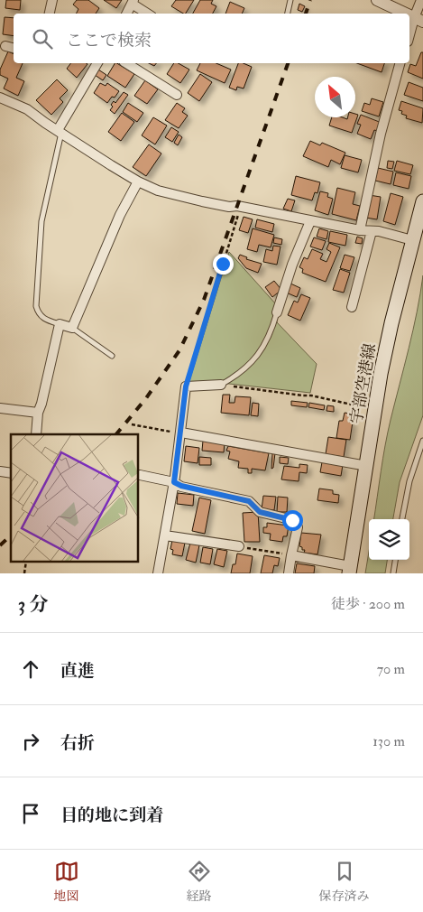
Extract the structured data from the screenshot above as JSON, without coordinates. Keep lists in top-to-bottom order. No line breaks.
{"streets":{"main road":["宇部空港線"]},"north":"top left","page":{"search":"ここで検索","heading":["3 分","徒歩 · 200 m"],"list":[["直進","70 m"],["右折","130 m"],"目的地に到着"],"nav":["地図","経路","保存済み"]}}
